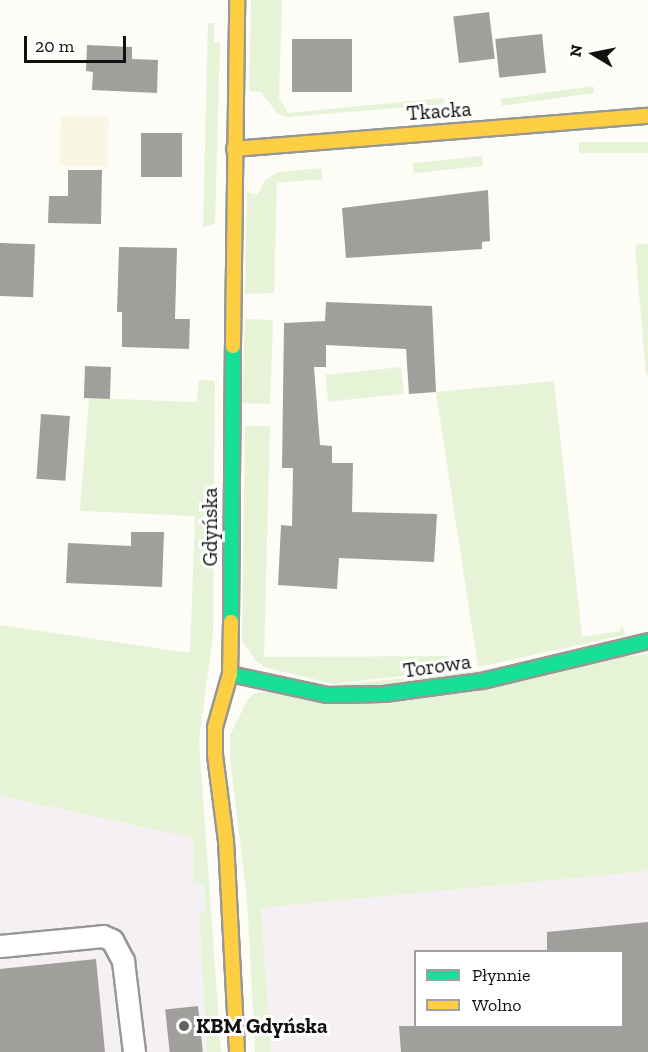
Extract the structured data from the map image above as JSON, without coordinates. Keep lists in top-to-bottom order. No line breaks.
{"streets":{"street":["Tkacka","Gdyńska","Torowa"]},"crossings":[["Tkacka","Gdyńska"],["Gdyńska","Torowa"]],"places":["KBM Gdyńska"],"legend":["Płynnie","Wolno"],"scale_bar":"20 m","north":"left"}
